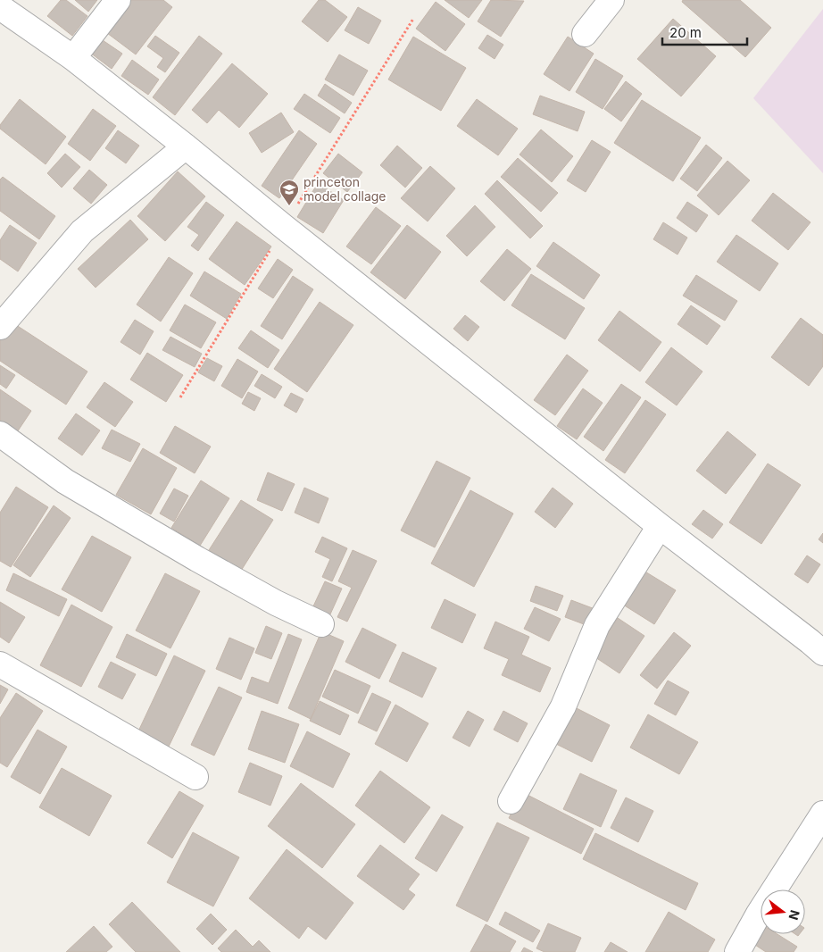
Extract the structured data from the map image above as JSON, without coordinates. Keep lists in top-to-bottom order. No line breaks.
{"places":{"school or university":["princeton model collage"]},"scale_bar":"20 m","north":"right"}
